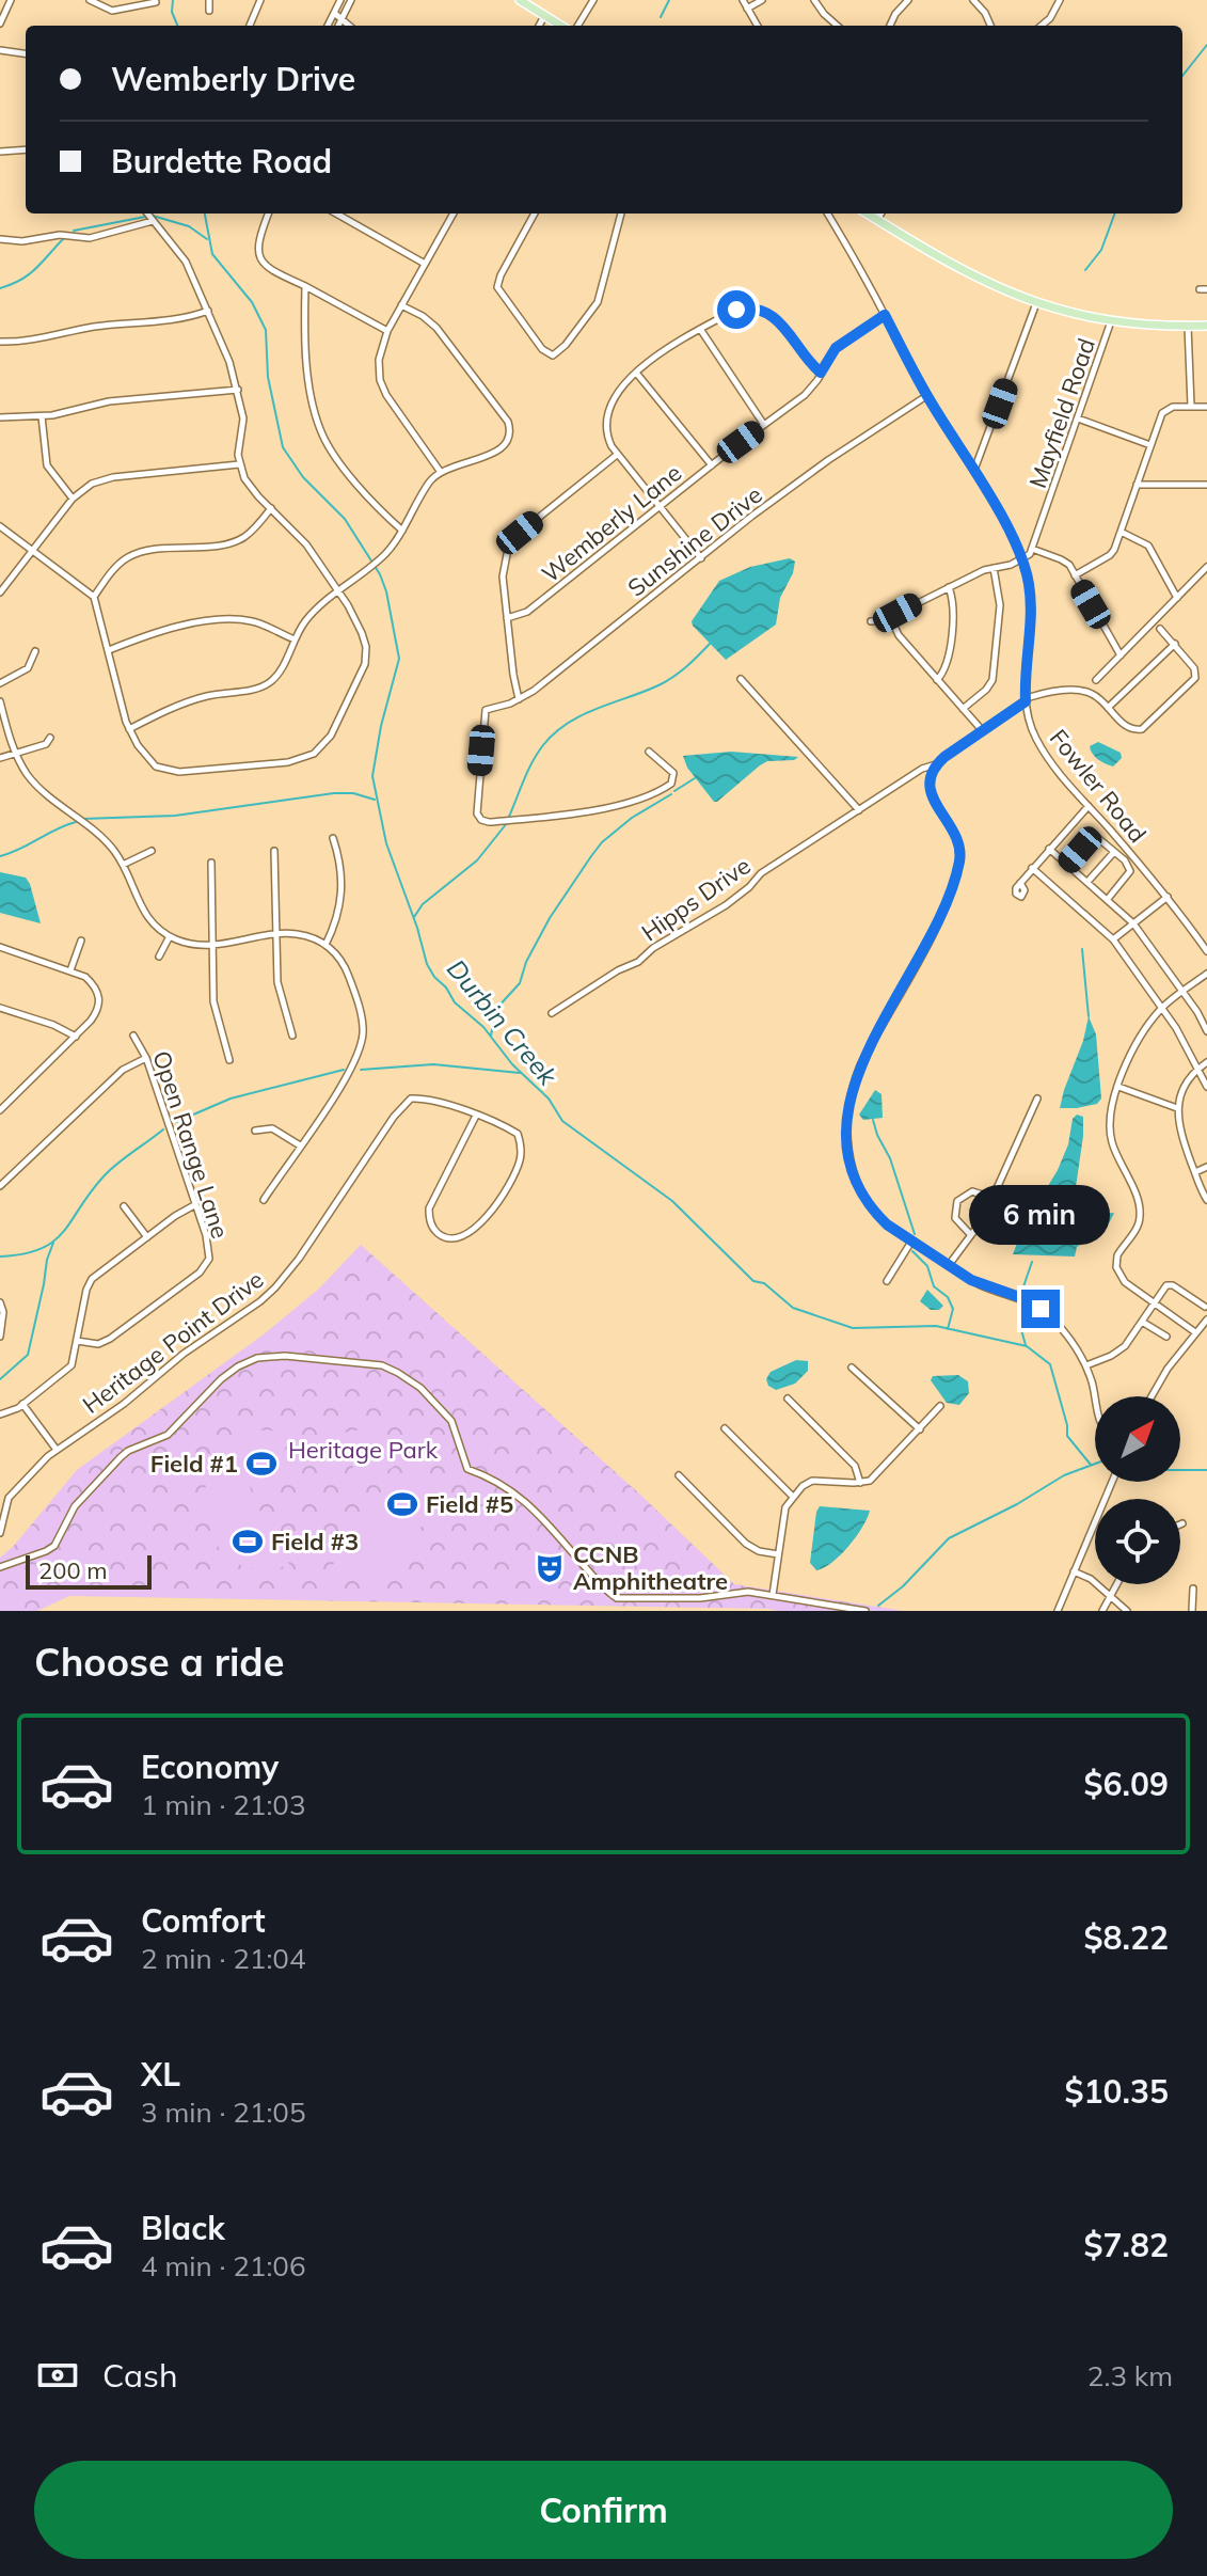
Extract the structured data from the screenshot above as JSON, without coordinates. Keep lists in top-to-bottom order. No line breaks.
{"streets":{"street":["Mayfield Road","Wemberly Lane","Sunshine Drive","Fowler Road","Hipps Drive","Open Range Lane","Heritage Point Drive"]},"crossings":[["Mayfield Road","Fowler Road"],["Wemberly Lane","Fowler Road"],["Sunshine Drive","Fowler Road"],["Fowler Road","Hipps Drive"]],"water":["Durbin Creek"],"parks":["Heritage Park"],"places":{"sports":["Field #1","Field #5","Field #3"],"theatre":["CCNB Amphitheatre"]},"scale_bar":"200 m","north":"top right","page":{"banner":["Wemberly Drive","Burdette Road"],"bubble":"6 min","scale":"200 m","heading":"Choose a ride","list":[{"name":"Economy","note":"1 min · 21:03","value":"$6.09"},{"name":"Comfort","note":"2 min · 21:04","value":"$8.22"},{"name":"XL","note":"3 min · 21:05","value":"$10.35"},{"name":"Black","note":"4 min · 21:06","value":"$7.82"}],"pay":["Cash","2.3 km"],"buttons":"Confirm"}}
